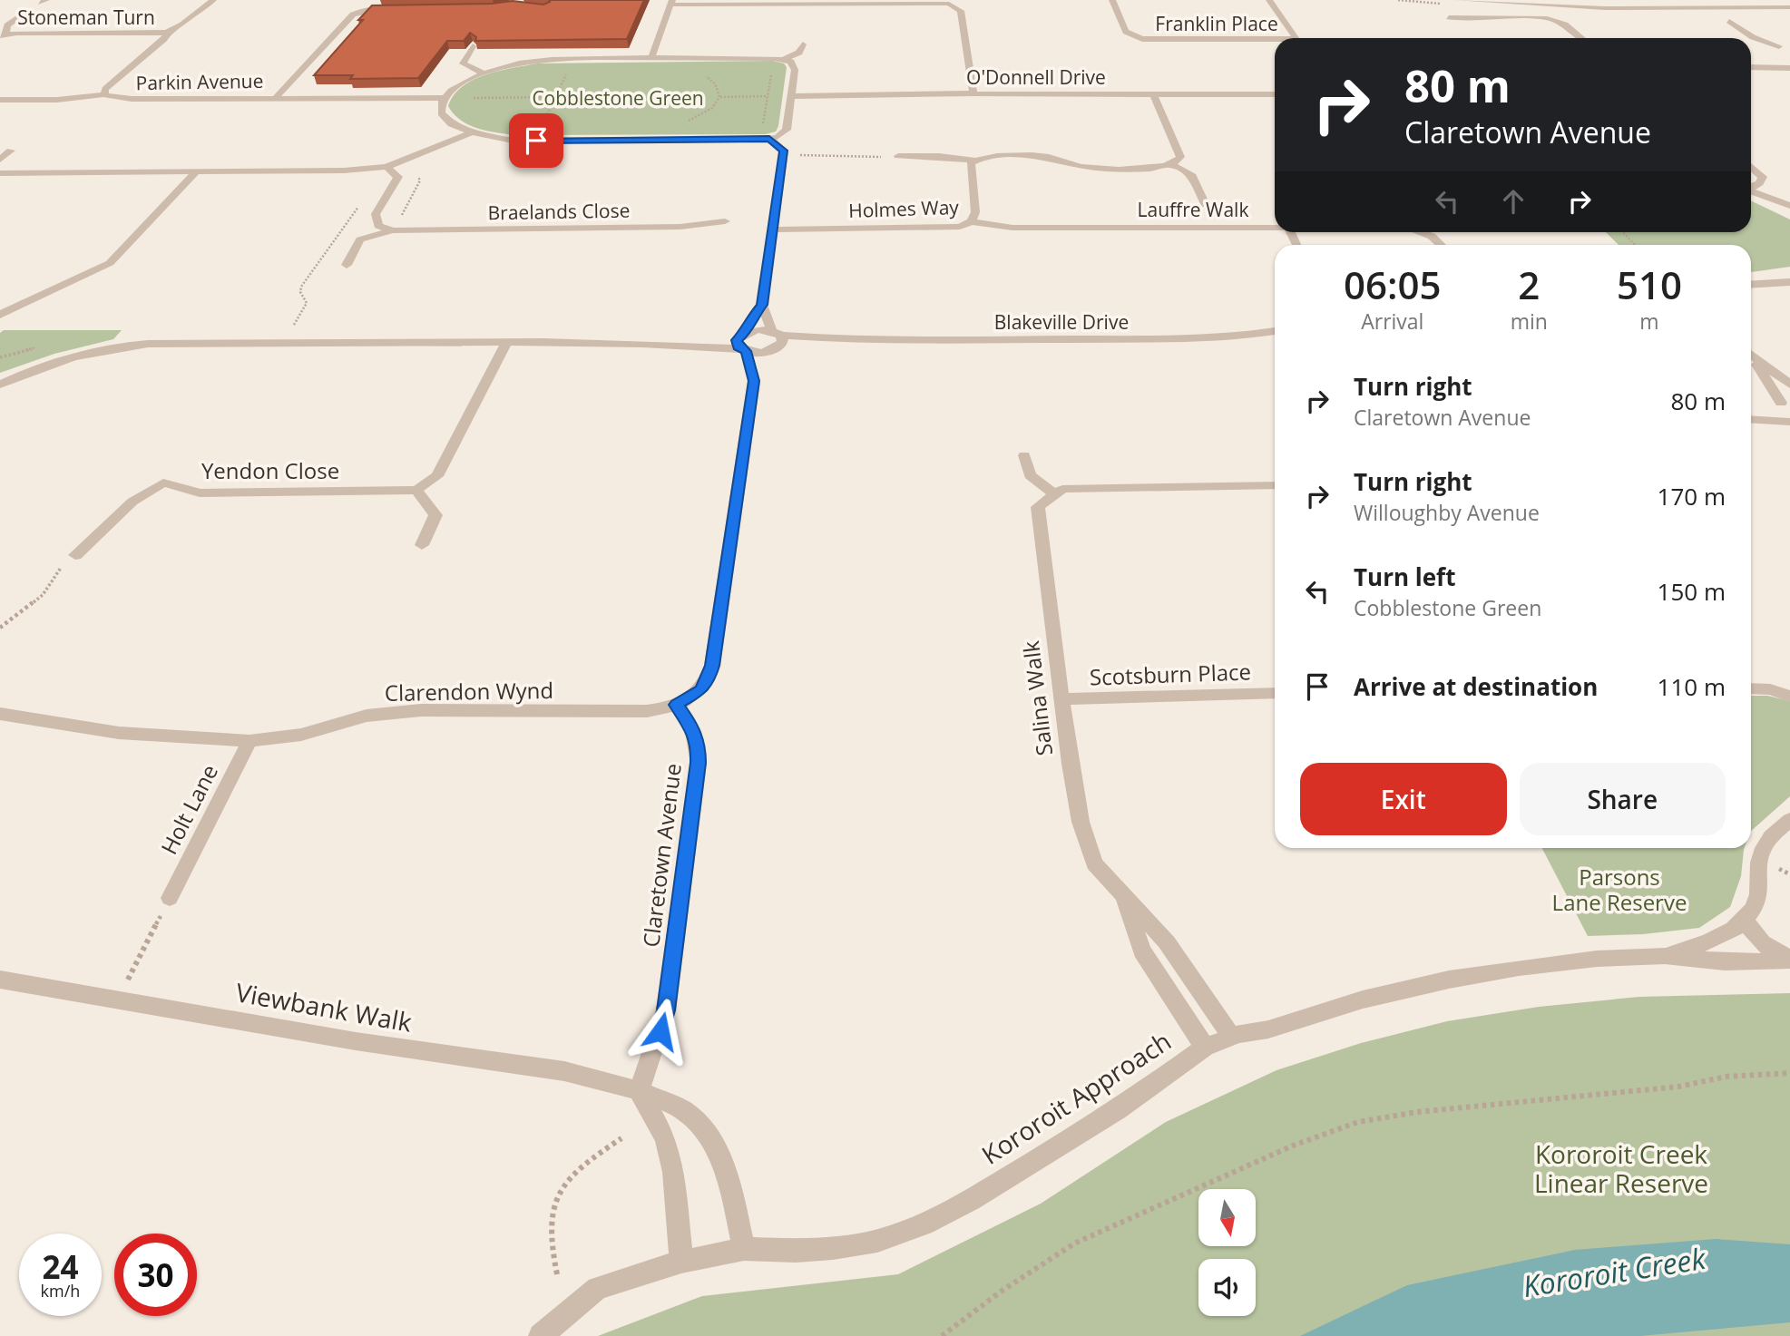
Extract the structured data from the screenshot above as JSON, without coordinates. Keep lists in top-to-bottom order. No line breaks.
{"streets":{"street":["Stoneman Turn","Franklin Place","O'Donnell Drive","Parkin Avenue","Holmes Way","Lauffre Walk","Braelands Close","Blakeville Drive","Yendon Close","Scotsburn Place","Clarendon Wynd","Salina Walk","Holt Lane","Claretown Avenue","Viewbank Walk","Kororoit Approach"]},"crossings":[["Stoneman Turn","Parkin Avenue"],["Holmes Way","Lauffre Walk"],["Scotsburn Place","Salina Walk"],["Clarendon Wynd","Holt Lane"],["Clarendon Wynd","Claretown Avenue"],["Salina Walk","Kororoit Approach"],["Claretown Avenue","Viewbank Walk"],["Viewbank Walk","Kororoit Approach"]],"water":["Kororoit Creek"],"parks":["Cobblestone Green","Parsons Lane Reserve","Kororoit Creek Linear Reserve"],"north":"bottom","page":{"turn":["80 m","Claretown Avenue"],"eta":["06:05","Arrival","2","min","510","m"],"list":[{"name":"Turn right","note":"Claretown Avenue","value":"80 m"},{"name":"Turn right","note":"Willoughby Avenue","value":"170 m"},{"name":"Turn left","note":"Cobblestone Green","value":"150 m"},{"name":"Arrive at destination","value":"110 m"}],"buttons":["Exit","Share"],"speed":"24 km/h","limit":"30"}}
